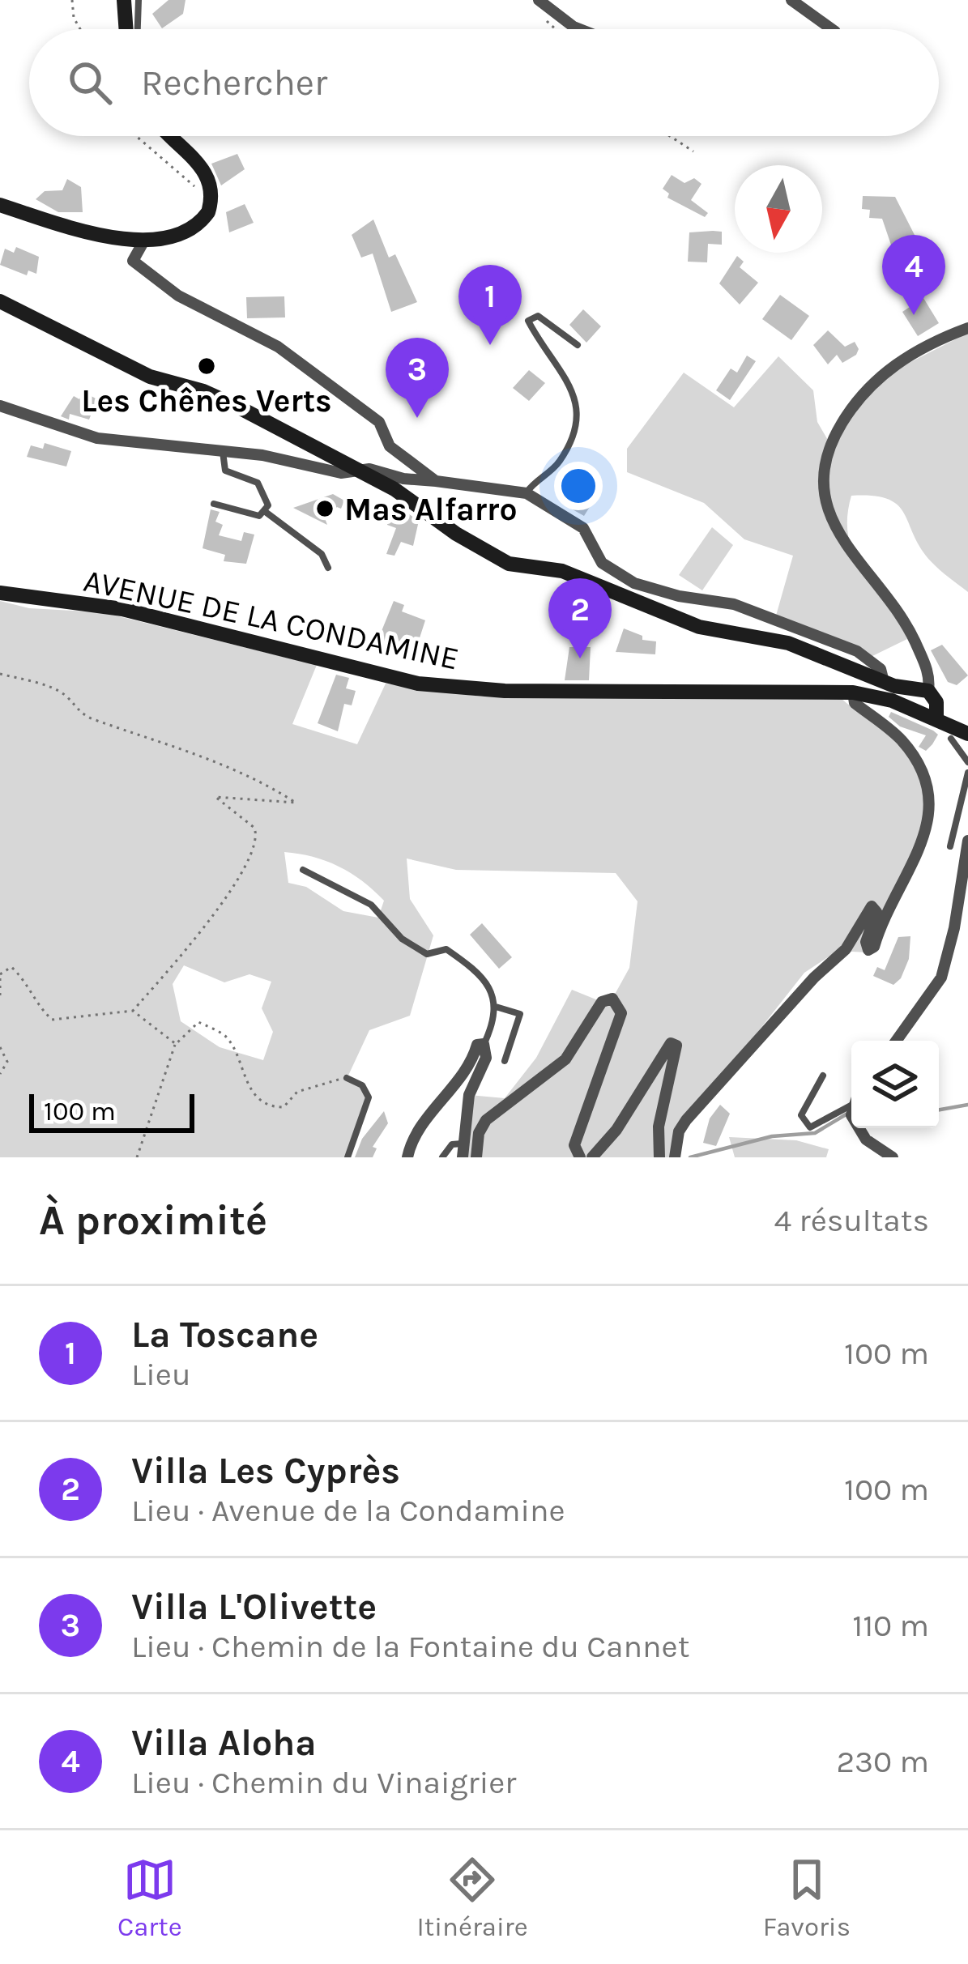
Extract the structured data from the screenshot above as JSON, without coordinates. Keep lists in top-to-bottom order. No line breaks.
{"streets":{"street":["AVENUE DE LA CONDAMINE"]},"places":["Les Chênes Verts","Mas Alfarro"],"scale_bar":"100 m","north":"bottom","page":{"search":"Rechercher","pins":["4","1","3","2"],"scale":"100 m","heading":["À proximité","4 résultats"],"list":[{"mark":"1","name":"La Toscane","note":"Lieu","value":"100 m"},{"mark":"2","name":"Villa Les Cyprès","note":"Lieu · Avenue de la Condamine","value":"100 m"},{"mark":"3","name":"Villa L'Olivette","note":"Lieu · Chemin de la Fontaine du Cannet","value":"110 m"},{"mark":"4","name":"Villa Aloha","note":"Lieu · Chemin du Vinaigrier","value":"230 m"}],"nav":["Carte","Itinéraire","Favoris"]}}
